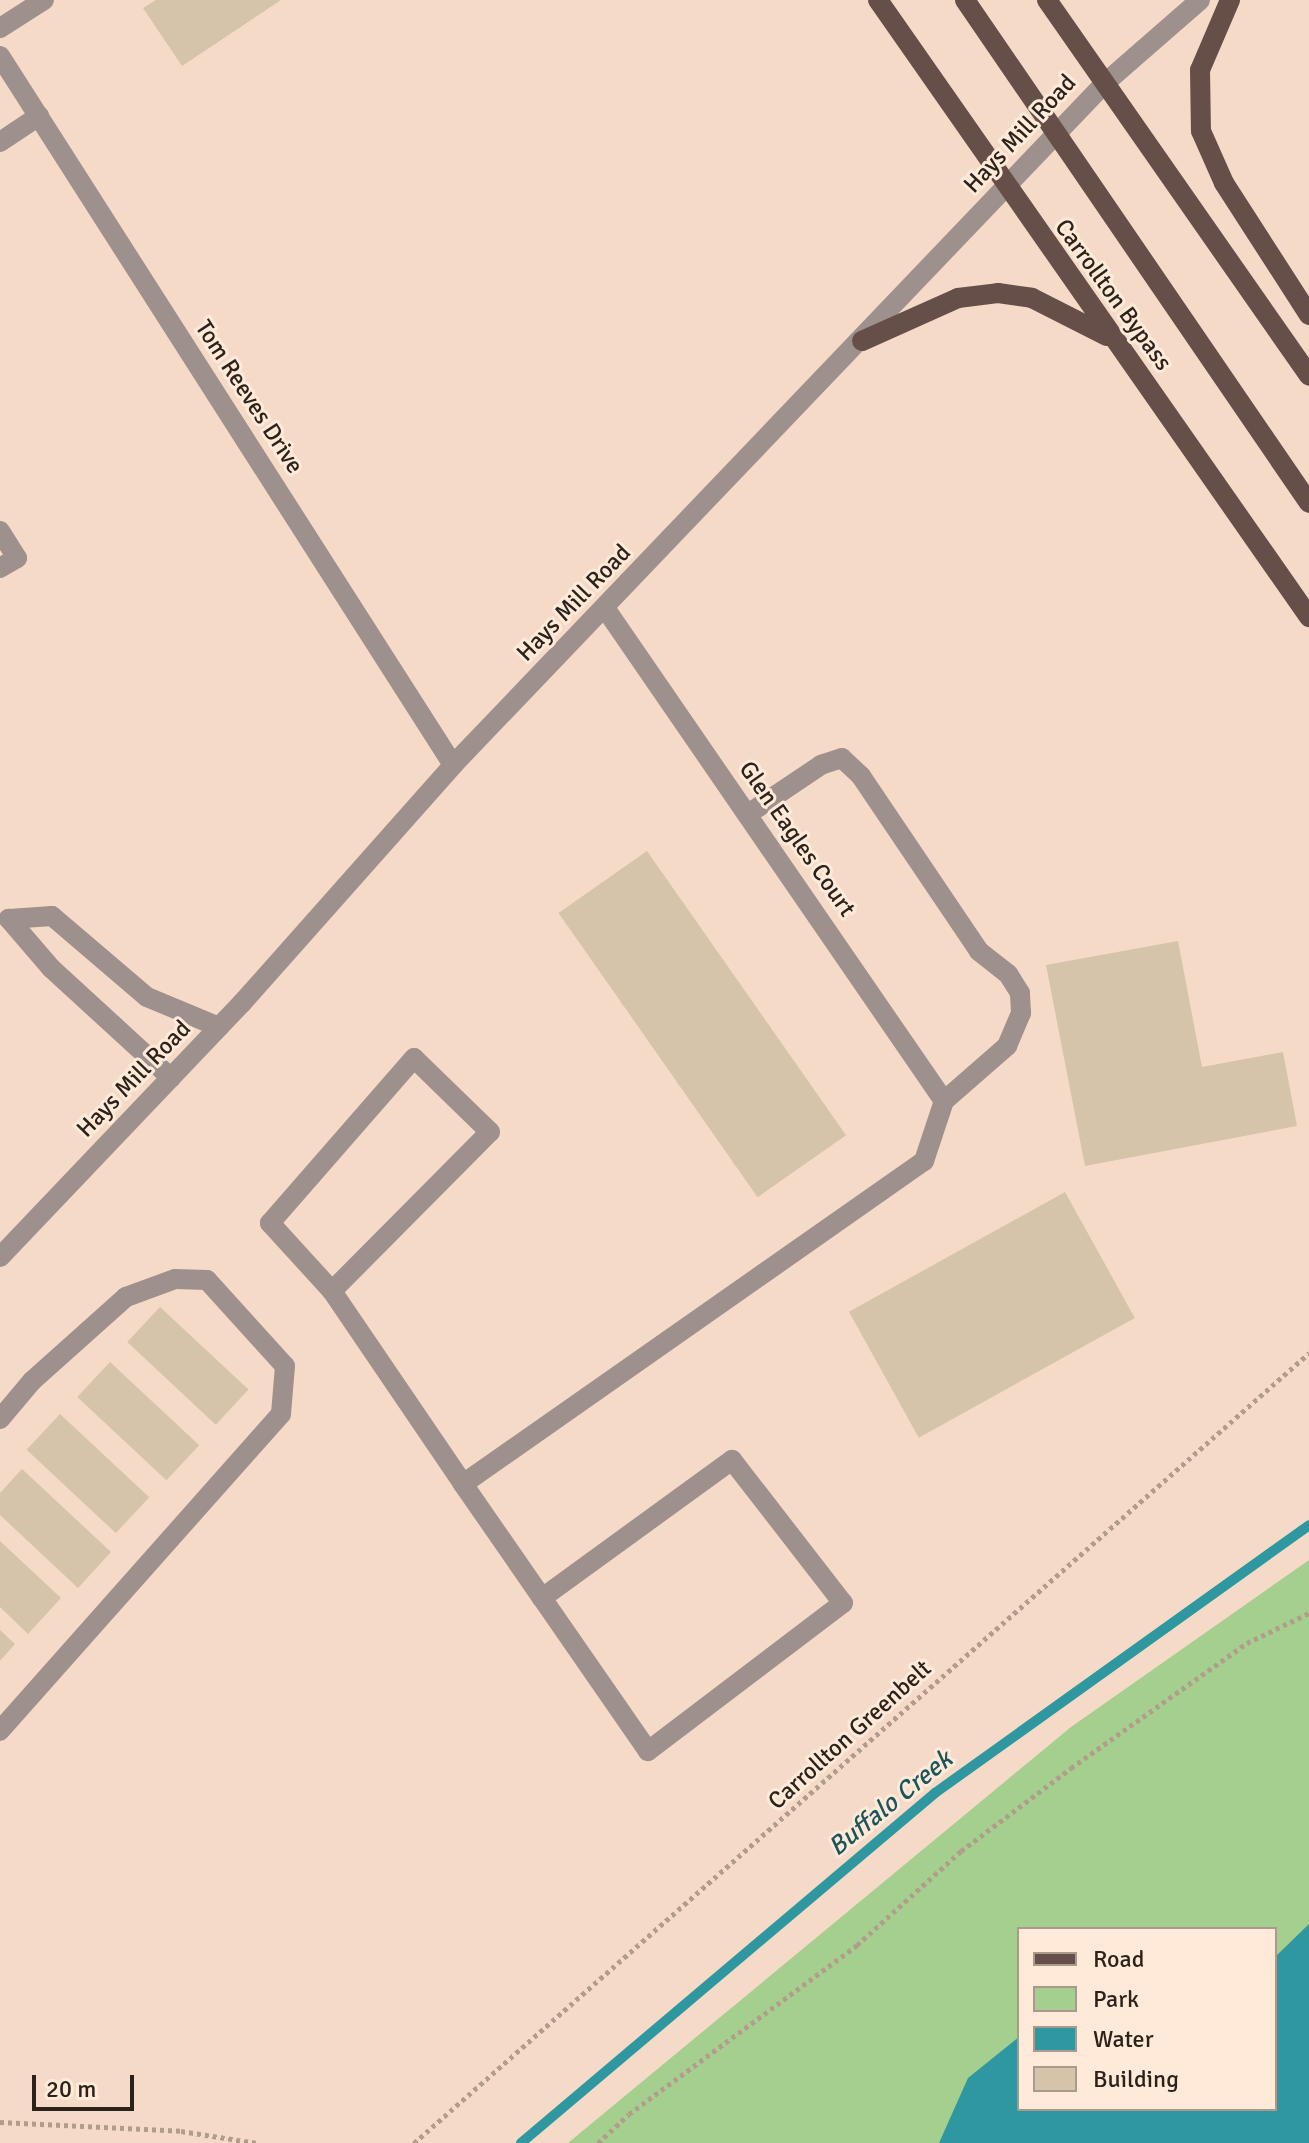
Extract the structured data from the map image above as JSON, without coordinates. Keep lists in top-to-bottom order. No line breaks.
{"streets":{"main road":["Carrollton Bypass"],"street":["Hays Mill Road","Tom Reeves Drive","Glen Eagles Court"],"path":["Carrollton Greenbelt"]},"crossings":[["Hays Mill Road","Carrollton Bypass"],["Hays Mill Road","Tom Reeves Drive"],["Hays Mill Road","Glen Eagles Court"]],"water":["Buffalo Creek"],"legend":["Road","Park","Water","Building"],"scale_bar":"20 m"}
